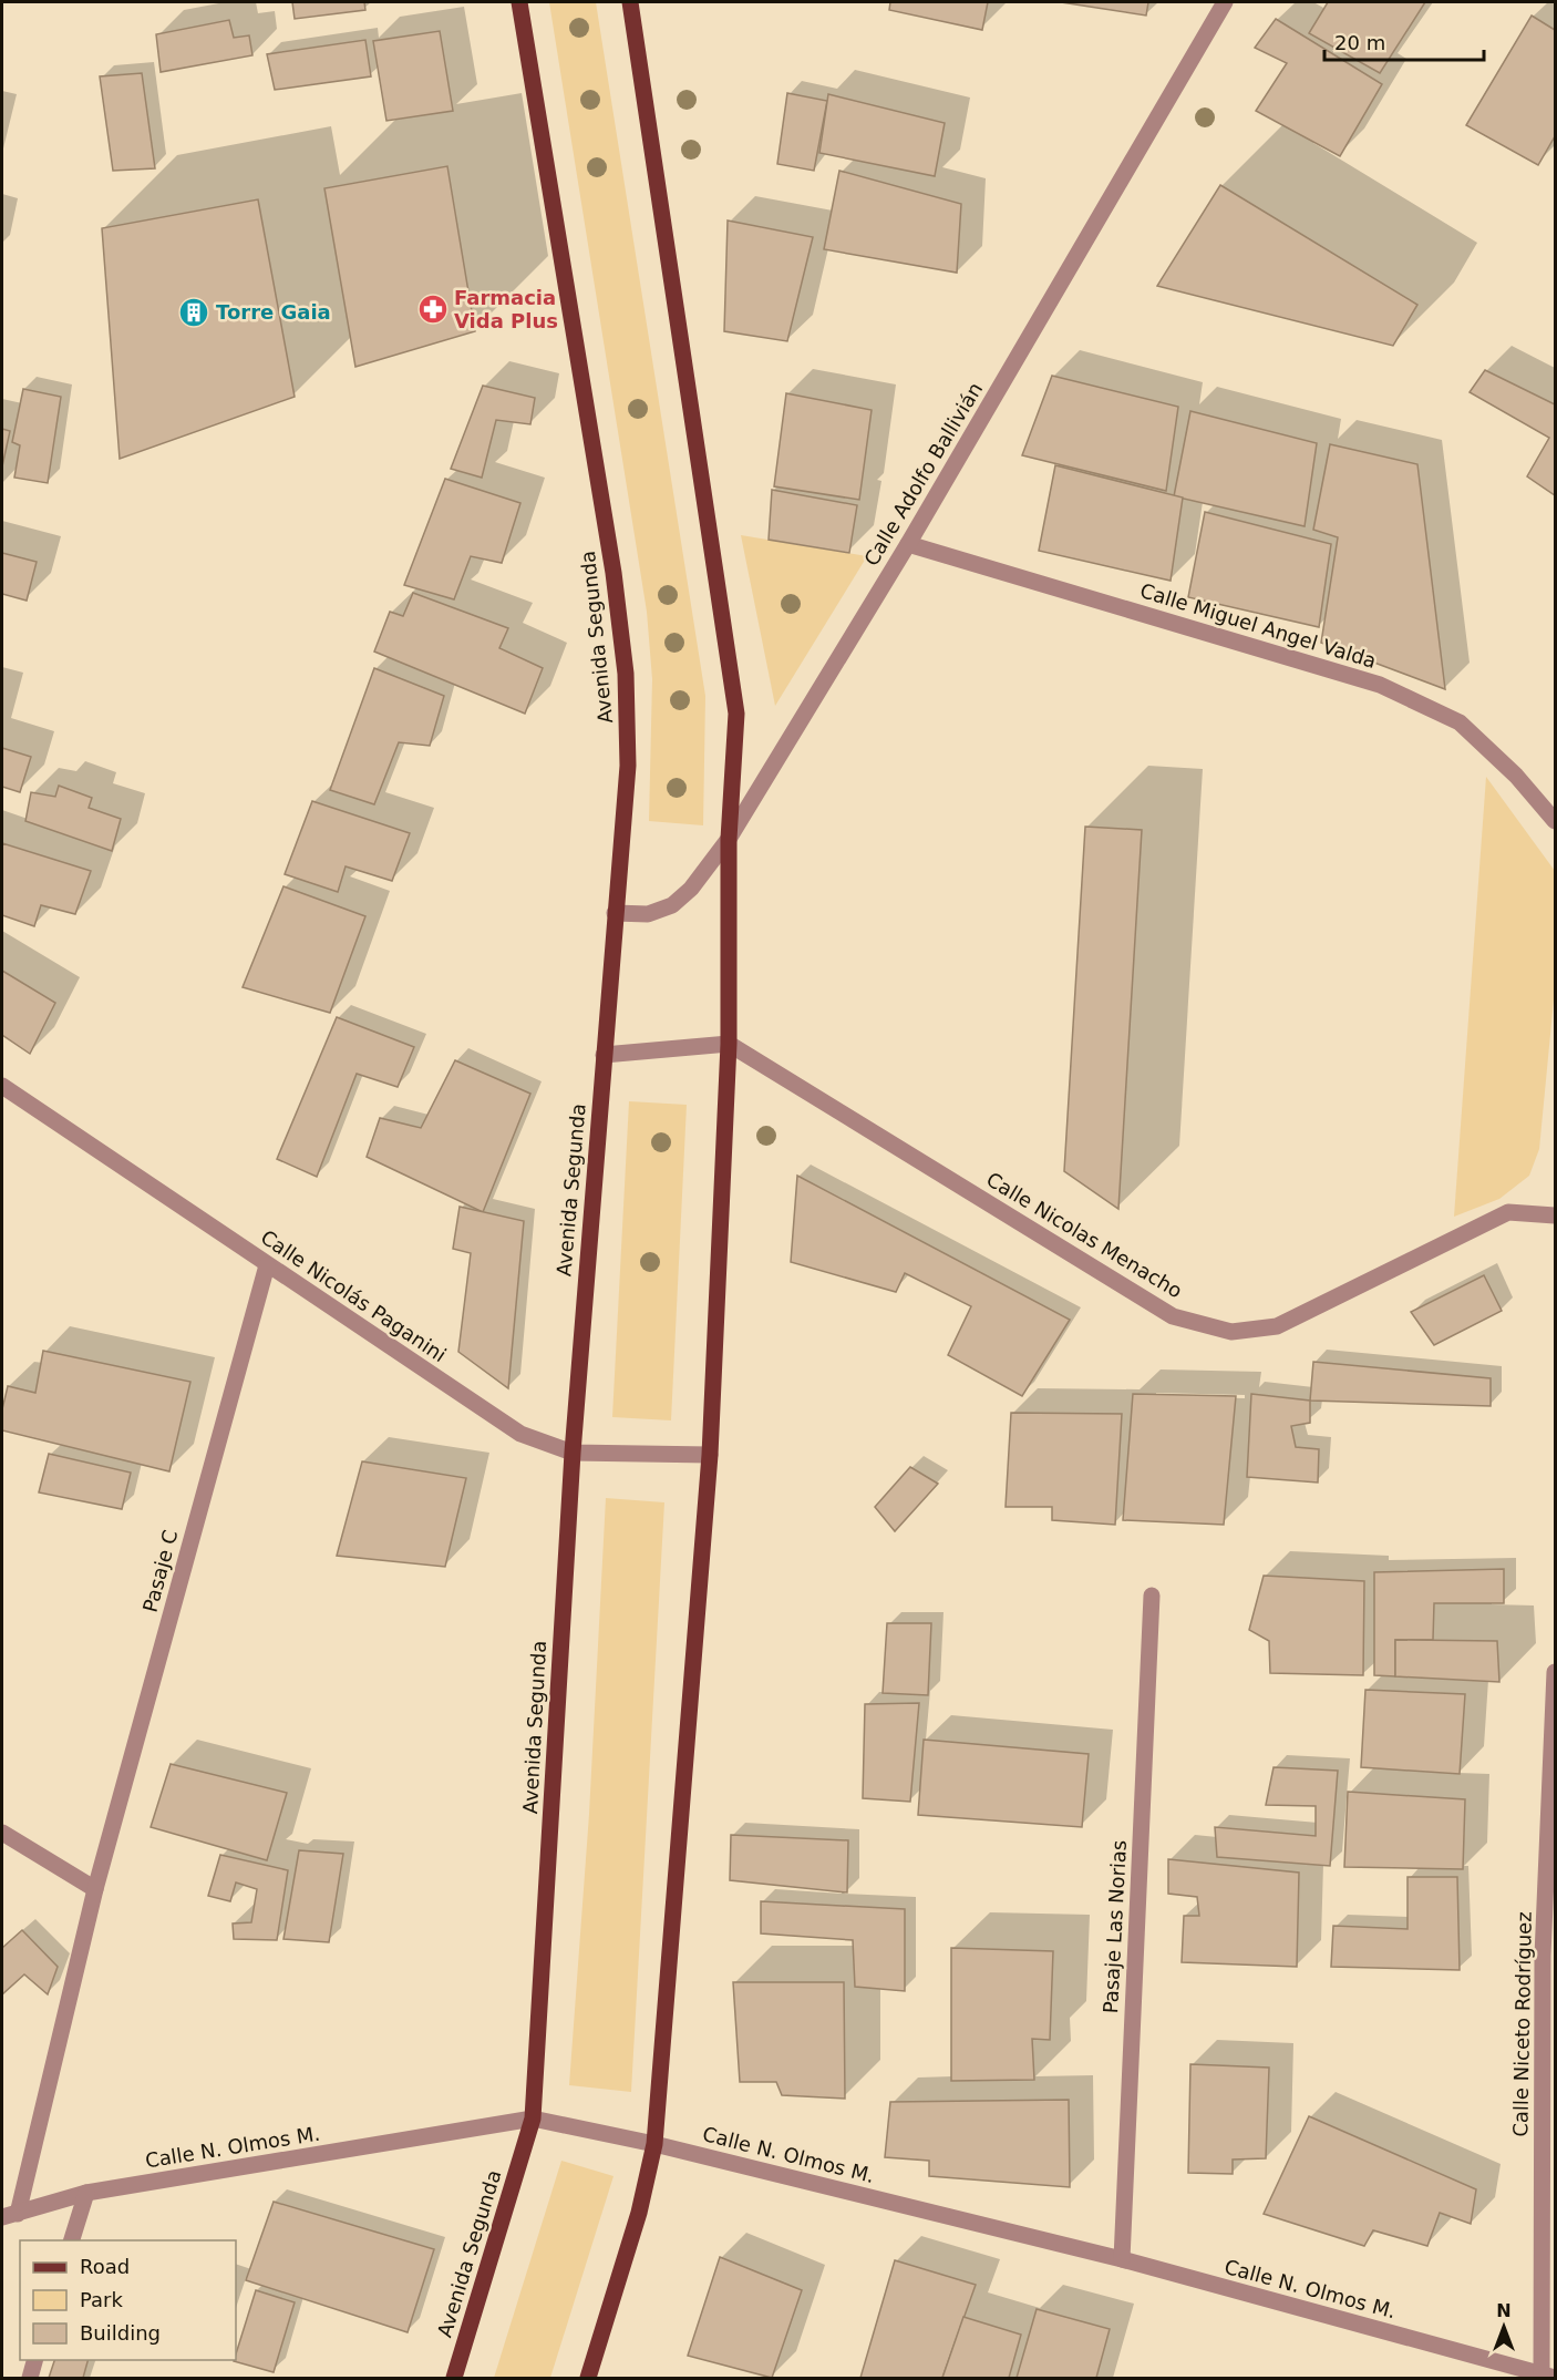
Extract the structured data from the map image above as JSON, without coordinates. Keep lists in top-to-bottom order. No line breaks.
{"streets":{"main road":["Avenida Segunda"],"street":["Calle Adolfo Ballivián","Calle Miguel Angel Valda","Calle Nicolas Menacho","Calle Nicolás Paganini","Pasaje C","Pasaje Las Norias","Calle Niceto Rodríguez","Calle N. Olmos M."]},"crossings":[["Calle Adolfo Ballivián","Calle Miguel Angel Valda"],["Calle Adolfo Ballivián","Avenida Segunda"],["Avenida Segunda","Calle Nicolás Paganini"],["Avenida Segunda","Calle N. Olmos M."],["Calle Nicolás Paganini","Pasaje C"],["Pasaje C","Calle N. Olmos M."],["Pasaje Las Norias","Calle N. Olmos M."],["Calle Niceto Rodríguez","Calle N. Olmos M."]],"places":{"pharmacy":["Farmacia Vida Plus"],"building":["Torre Gaia"]},"legend":["Road","Park","Building"],"scale_bar":"20 m","north":"top"}
